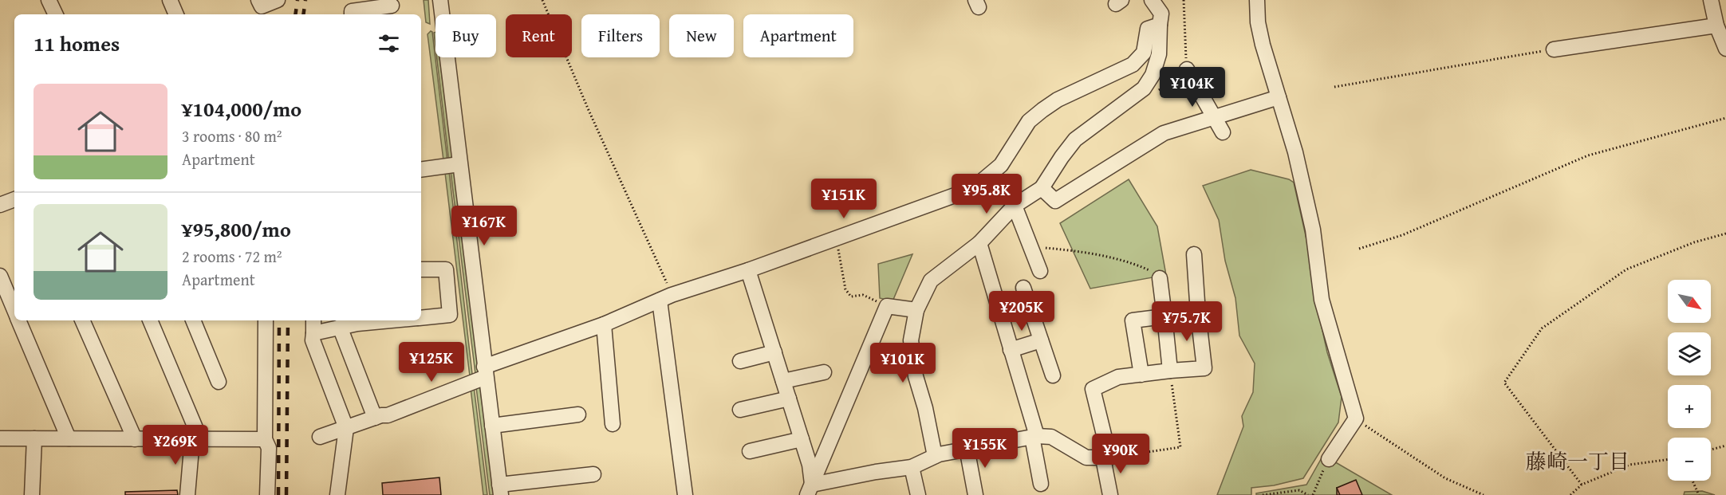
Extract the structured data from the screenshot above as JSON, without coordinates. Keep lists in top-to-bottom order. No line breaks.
{"districts":["藤崎一丁目"],"north":"bottom right","page":{"chip":["Buy","Rent","Filters","New","Apartment"],"heading":"11 homes","price":["¥104K","¥95.8K","¥151K","¥167K","¥205K","¥75.7K","¥125K","¥101K","¥269K","¥155K","¥90K"],"list":[{"name":"¥104,000/mo","note":"3 rooms · 80 m² · Apartment"},{"name":"¥95,800/mo","note":"2 rooms · 72 m² · Apartment"}],"map_buttons":["+","−"]}}
